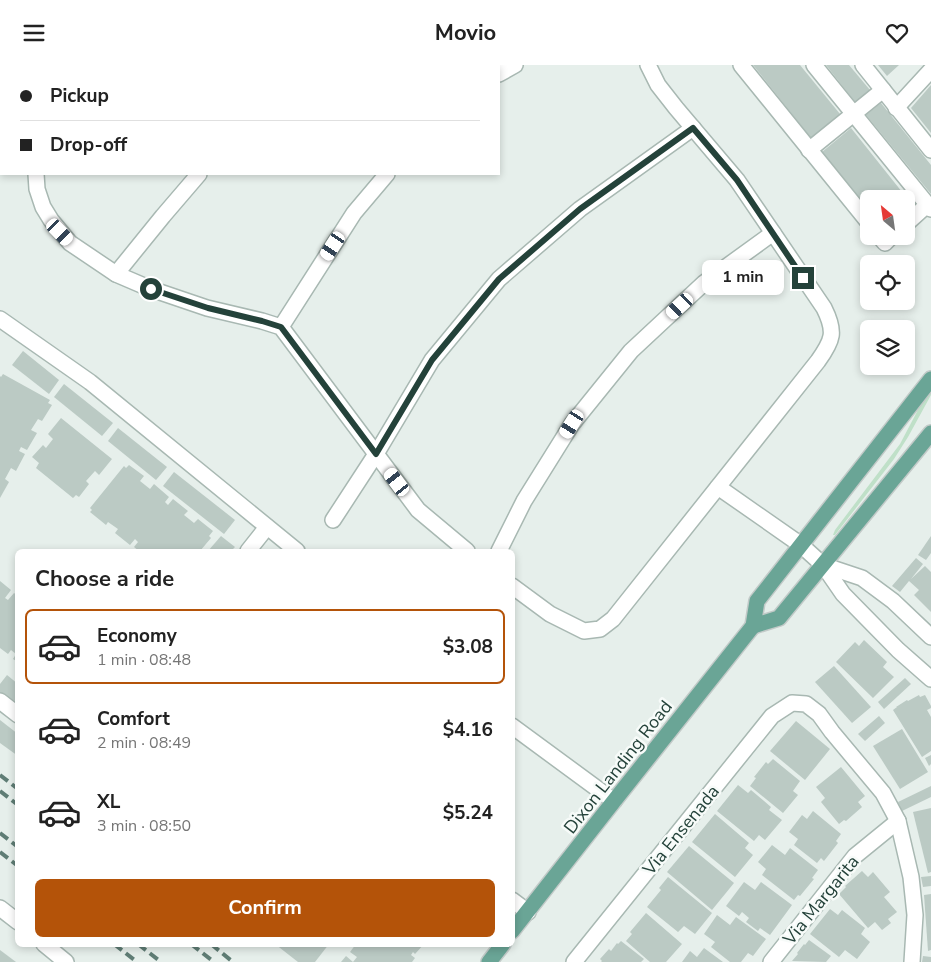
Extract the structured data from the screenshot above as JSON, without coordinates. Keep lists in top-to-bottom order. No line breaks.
{"streets":{"main road":["Dixon Landing Road"],"street":["Via Ensenada","Via Margarita"]},"crossings":[["Via Ensenada","Via Margarita"]],"north":"top left","page":{"header":"Movio","banner":["Pickup","Drop-off"],"bubble":"1 min","heading":"Choose a ride","list":[{"name":"Economy","note":"1 min · 08:48","value":"$3.08"},{"name":"Comfort","note":"2 min · 08:49","value":"$4.16"},{"name":"XL","note":"3 min · 08:50","value":"$5.24"}],"buttons":"Confirm"}}
